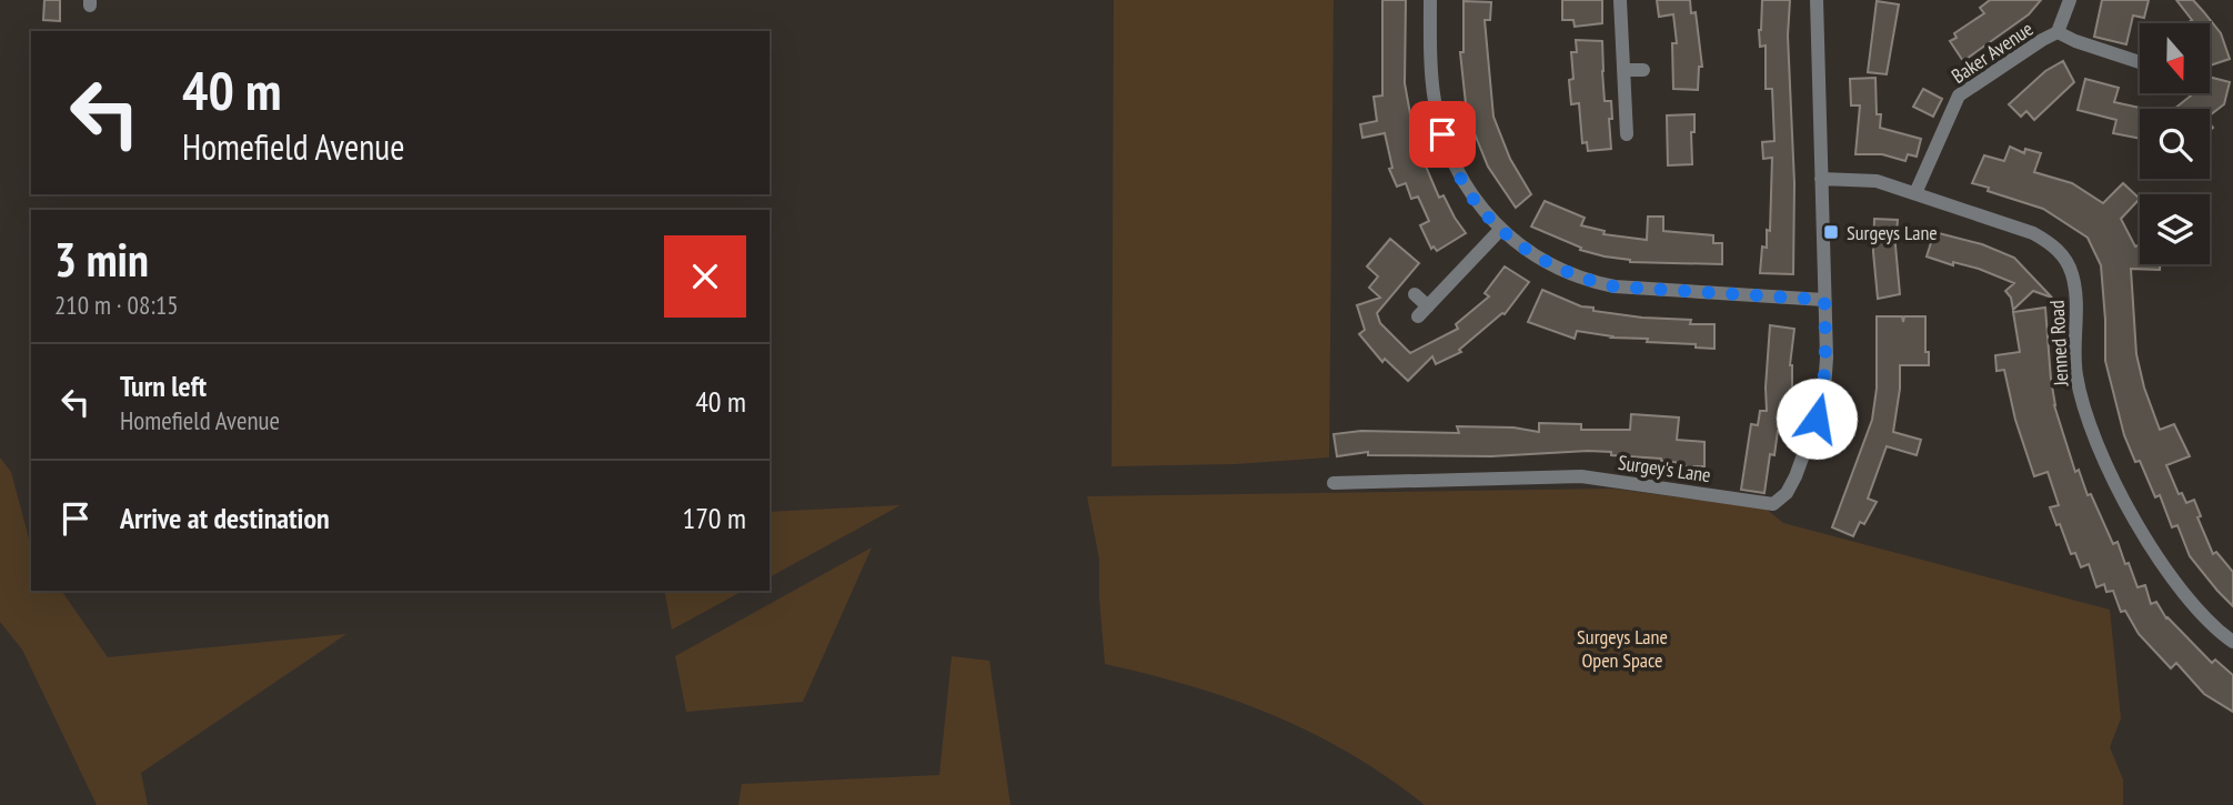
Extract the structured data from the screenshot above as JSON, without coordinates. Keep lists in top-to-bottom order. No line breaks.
{"streets":{"street":["Baker Avenue","Jenned Road","Surgey's Lane"]},"crossings":[["Baker Avenue","Jenned Road"]],"parks":["Surgeys Lane Open Space"],"places":{"transit":["Surgeys Lane"]},"north":"bottom","page":{"turn":["40 m","Homefield Avenue"],"heading":["3 min","210 m · 08:15"],"list":[{"name":"Turn left","note":"Homefield Avenue","value":"40 m"},{"name":"Arrive at destination","value":"170 m"}]}}
